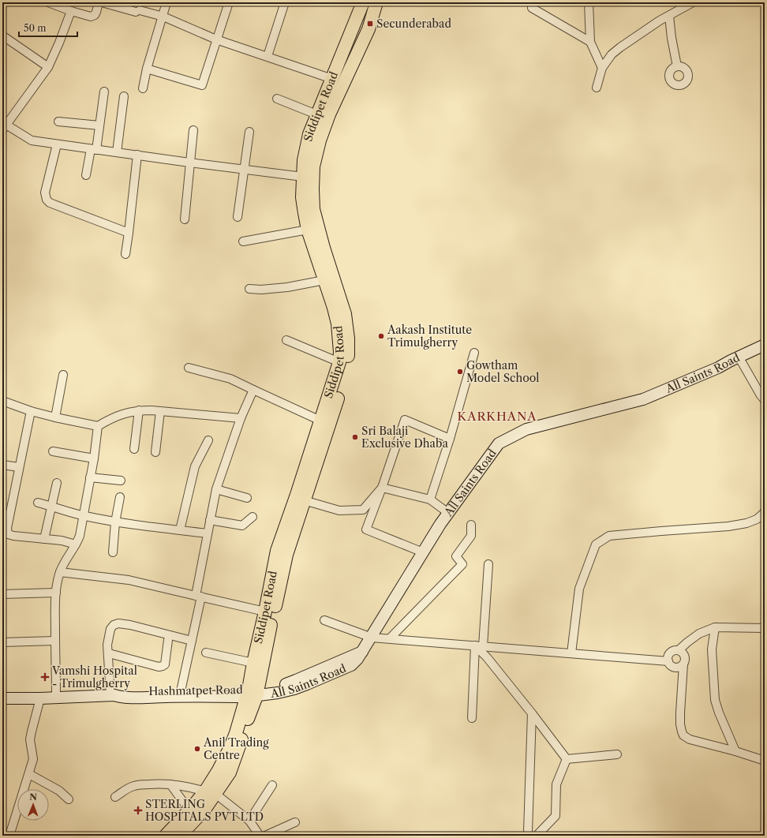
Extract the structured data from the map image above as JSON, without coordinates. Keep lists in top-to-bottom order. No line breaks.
{"streets":{"main road":["Siddipet Road","All Saints Road","Hashmatpet Road"]},"crossings":[["Siddipet Road","All Saints Road"],["Siddipet Road","Hashmatpet Road"],["All Saints Road","Hashmatpet Road"]],"districts":["KARKHANA"],"places":{"transit":["Secunderabad"],"other":["Aakash Institute Trimulgherry","Gowtham Model School","Sri Balaji Exclusive Dhaba","Anil Trading Centre"],"health":["Vamshi Hospital - Trimulgherry","STERLING HOSPITALS PVT LTD"]},"scale_bar":"50 m","north":"top"}
